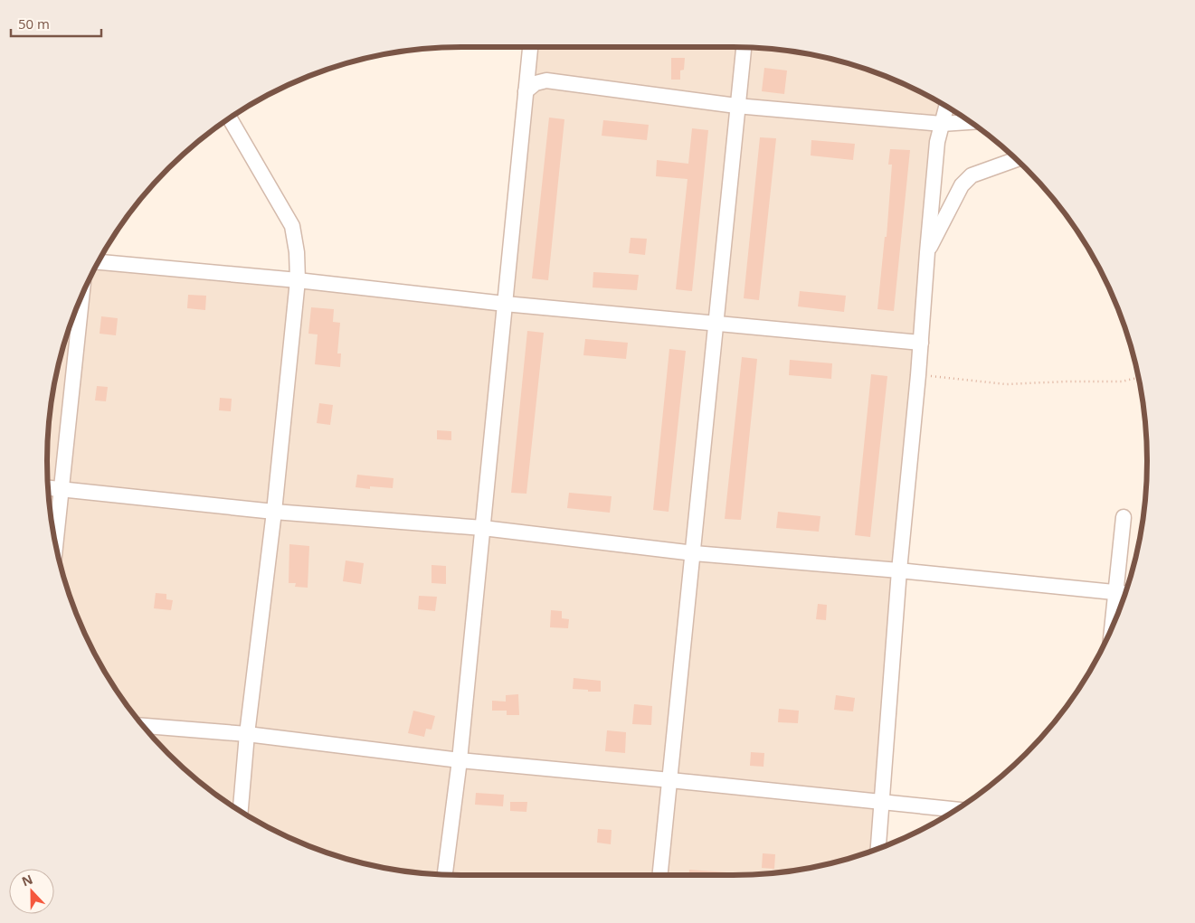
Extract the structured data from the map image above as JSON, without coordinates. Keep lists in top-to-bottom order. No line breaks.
{"scale_bar":"50 m","north":"top"}
